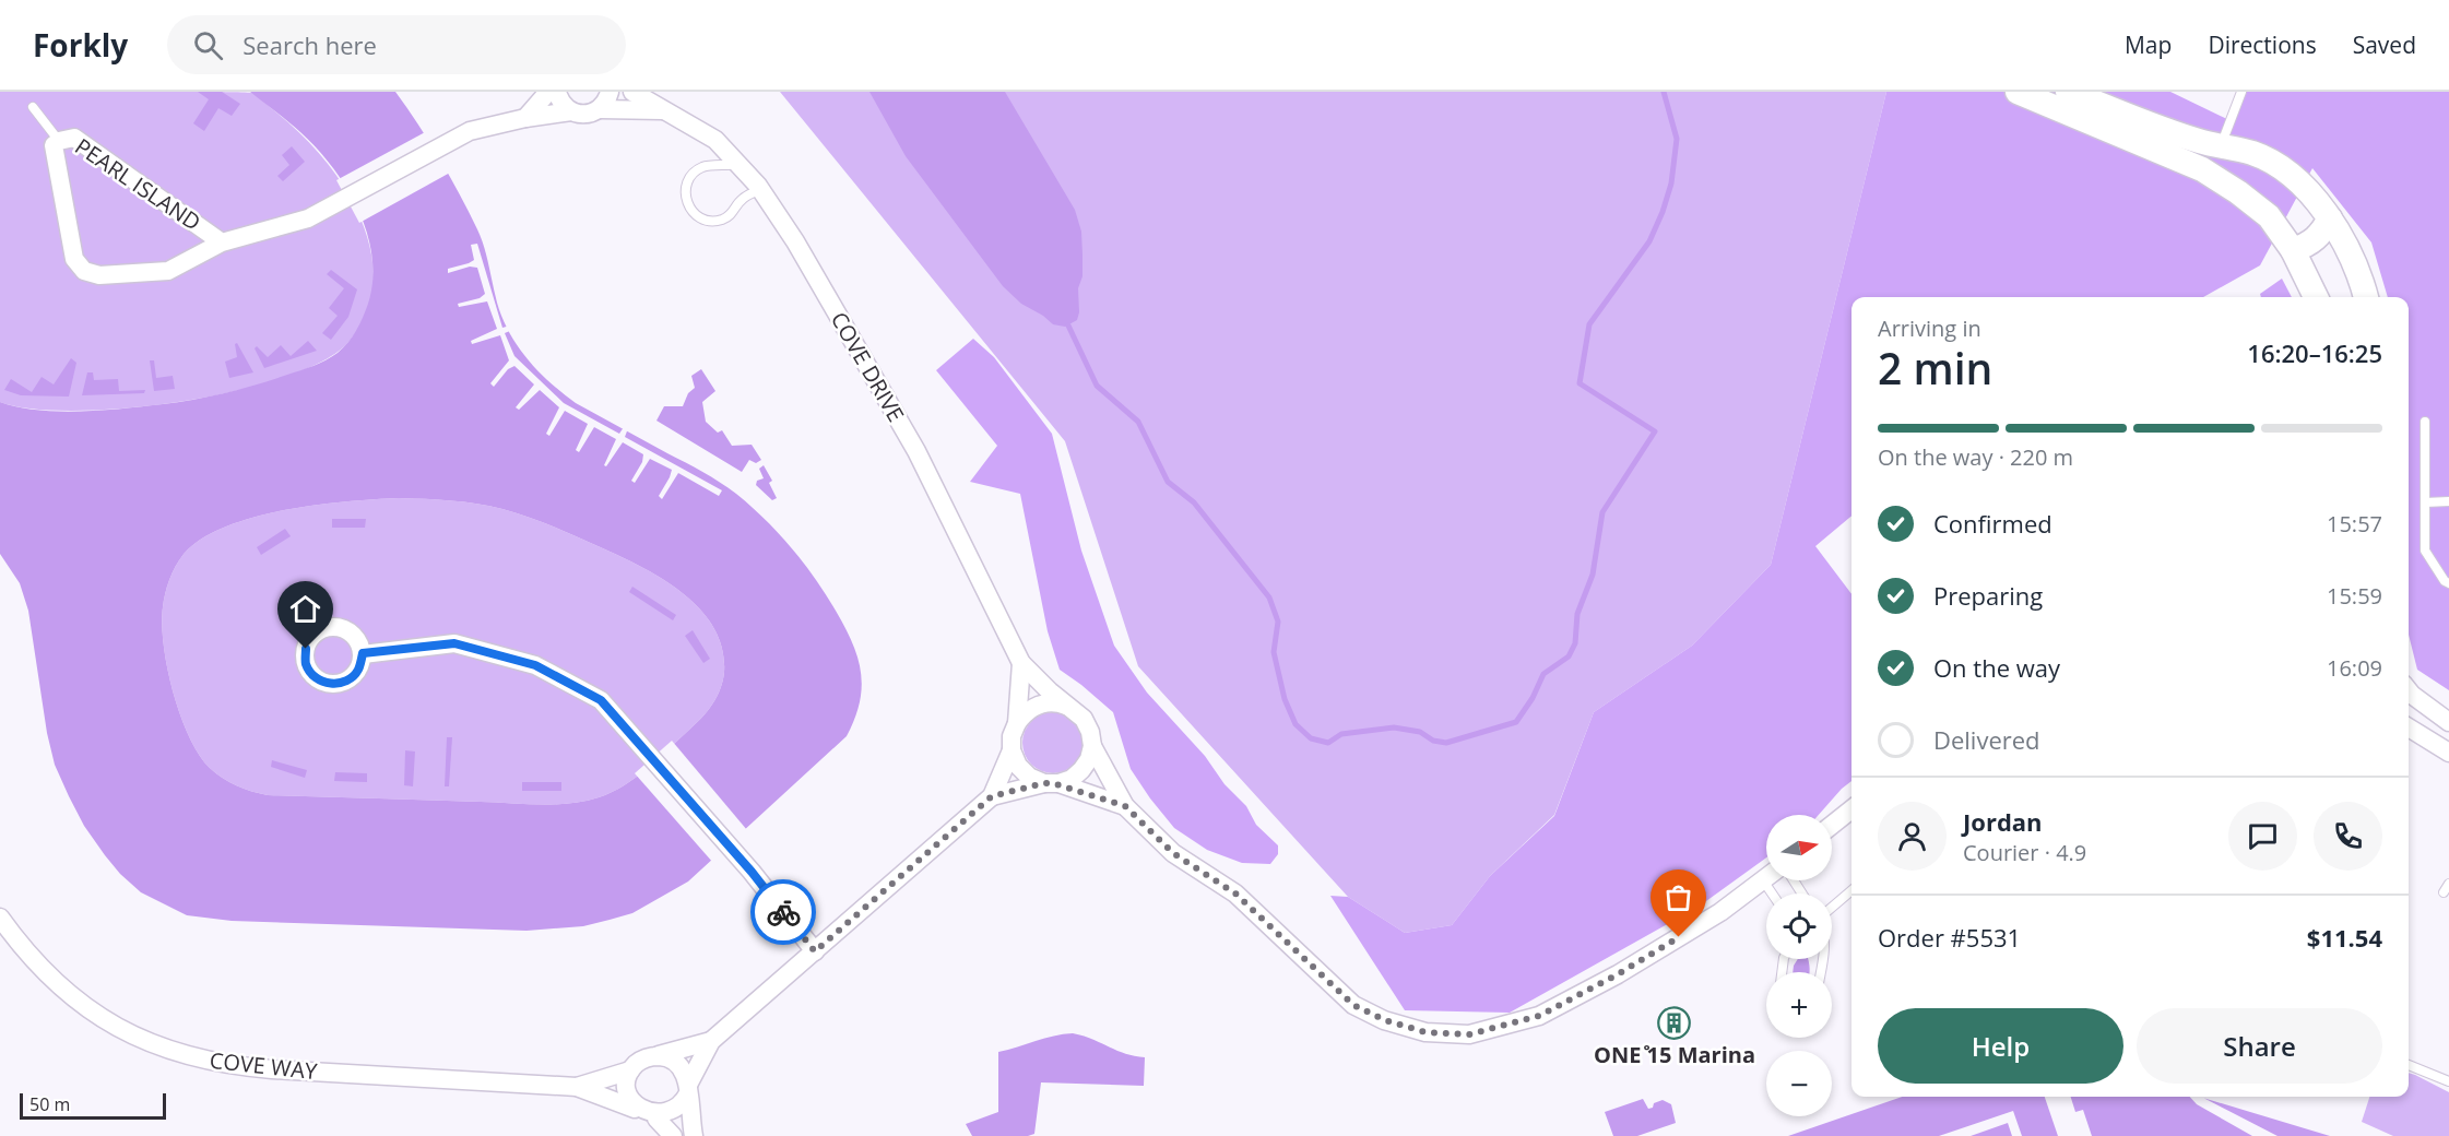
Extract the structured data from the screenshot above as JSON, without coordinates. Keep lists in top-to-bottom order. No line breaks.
{"streets":{"street":["PEARL ISLAND","COVE DRIVE","COVE WAY"]},"crossings":[["PEARL ISLAND","COVE DRIVE"],["COVE DRIVE","COVE WAY"]],"places":{"building":["ONE ̊15 Marina"]},"scale_bar":"50 m","north":"right","page":{"header":"Forkly","search":"Search here","nav":["Map","Directions","Saved"],"heading":["2 min","Arriving in","16:20–16:25"],"panel":["Jordan","Courier · 4.9","Order #5531","$11.54"],"bar":"On the way · 220 m","list":[["Confirmed","15:57"],["Preparing","15:59"],["On the way","16:09"],"Delivered"],"map_buttons":["+","−"],"buttons":["Help","Share"],"scale":"50 m"}}
